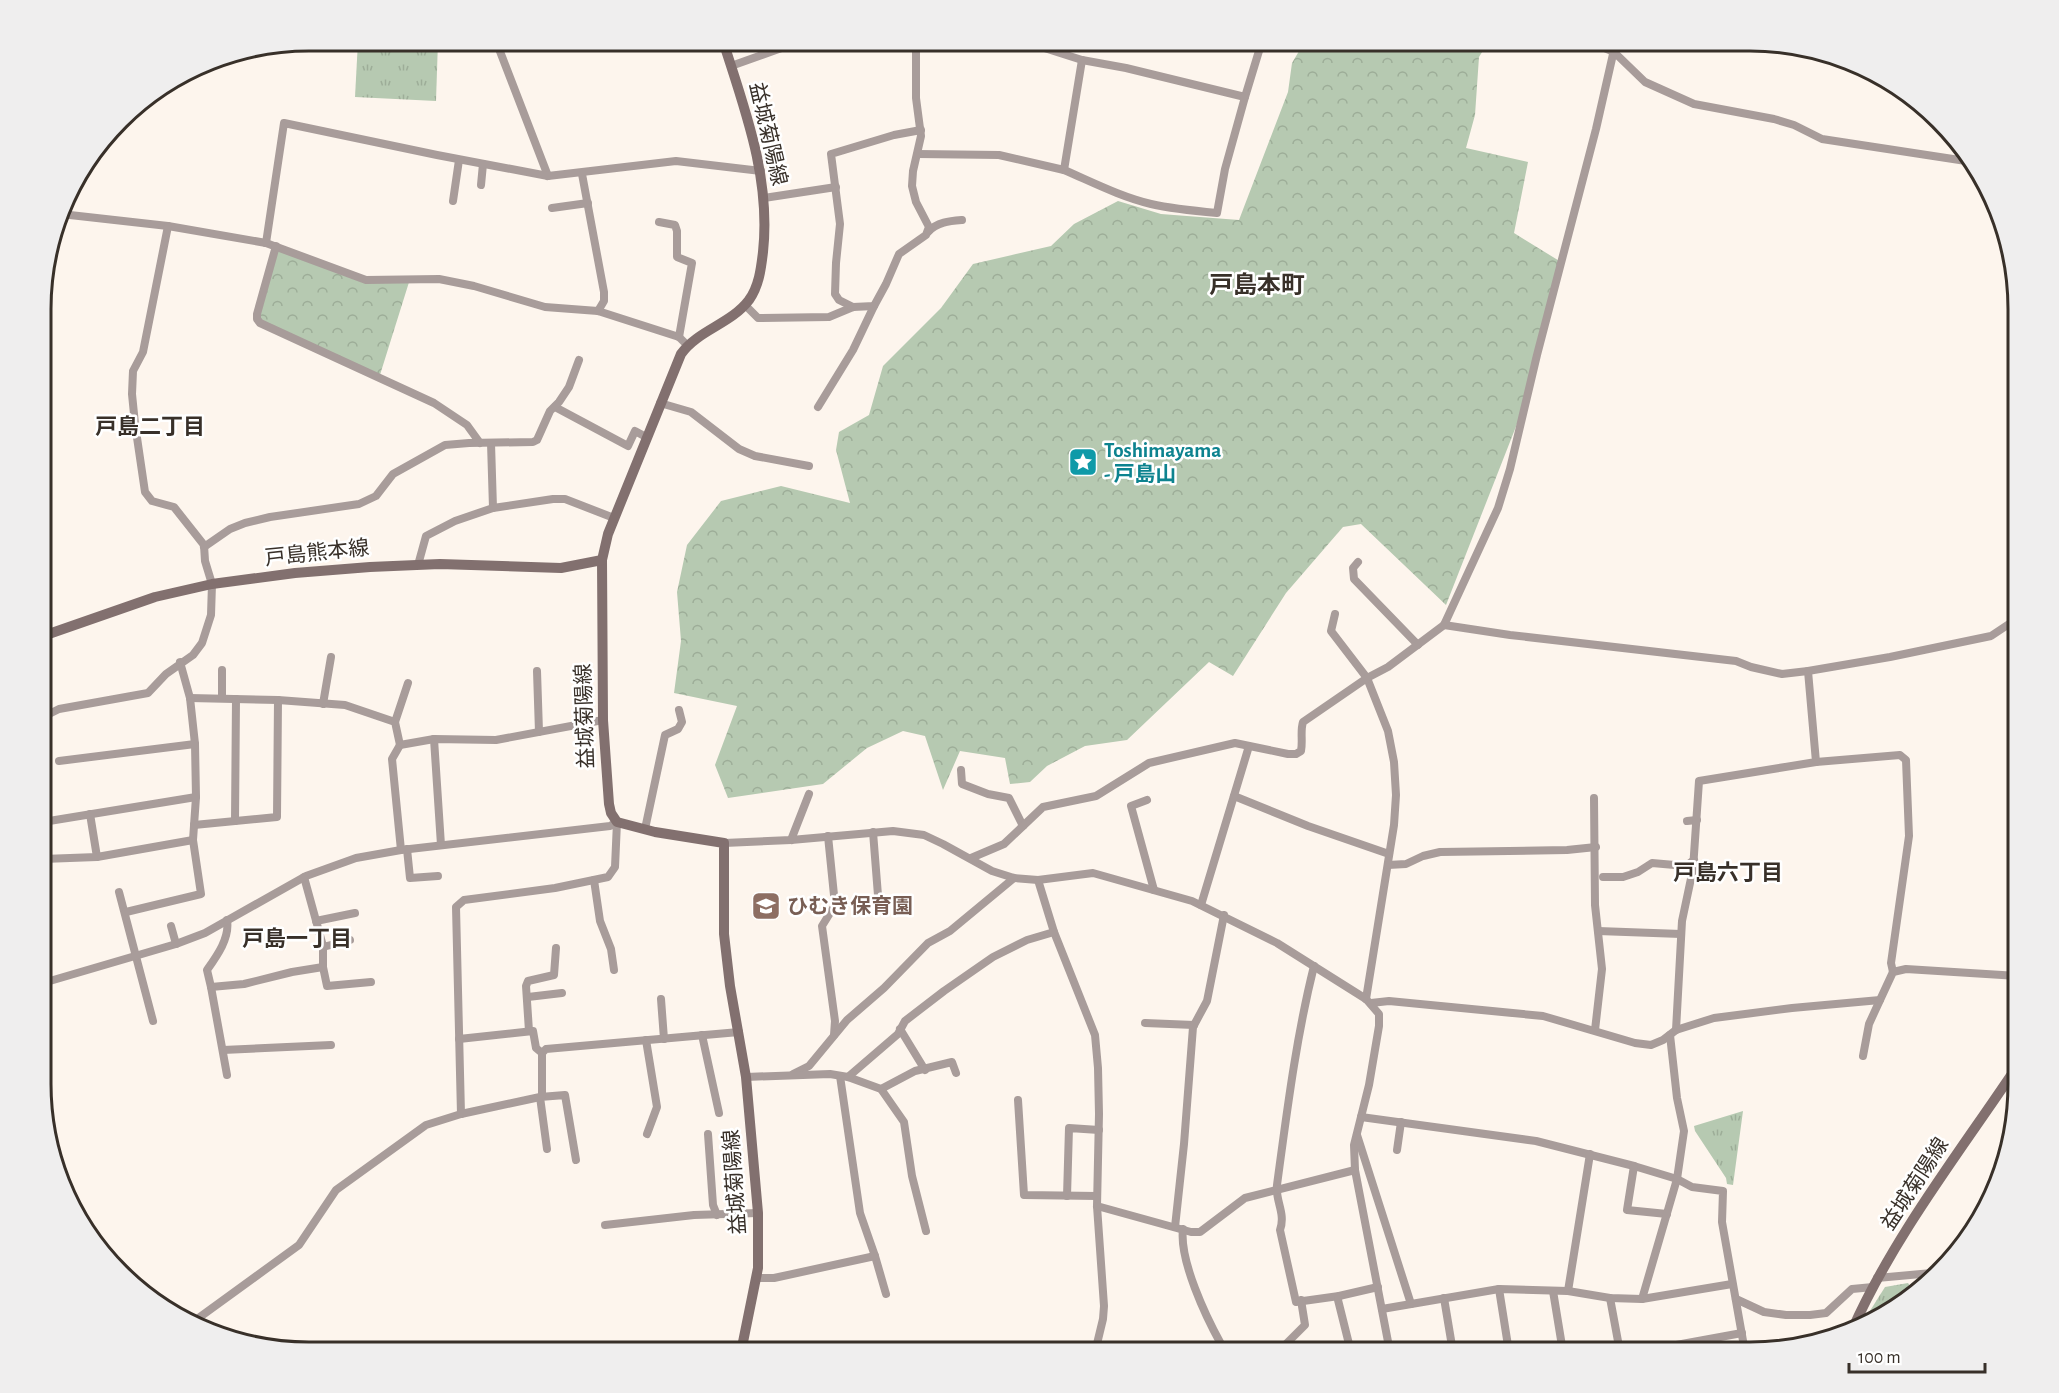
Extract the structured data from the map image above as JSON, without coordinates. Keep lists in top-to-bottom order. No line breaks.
{"streets":{"main road":["益城菊陽線","戸島熊本線"]},"crossings":[["益城菊陽線","戸島熊本線"]],"districts":["戸島本町","戸島二丁目","戸島六丁目","戸島一丁目"],"places":{"place":["Toshimayama - 戸島山"],"school or university":["ひむき保育園"]},"scale_bar":"100 m"}
